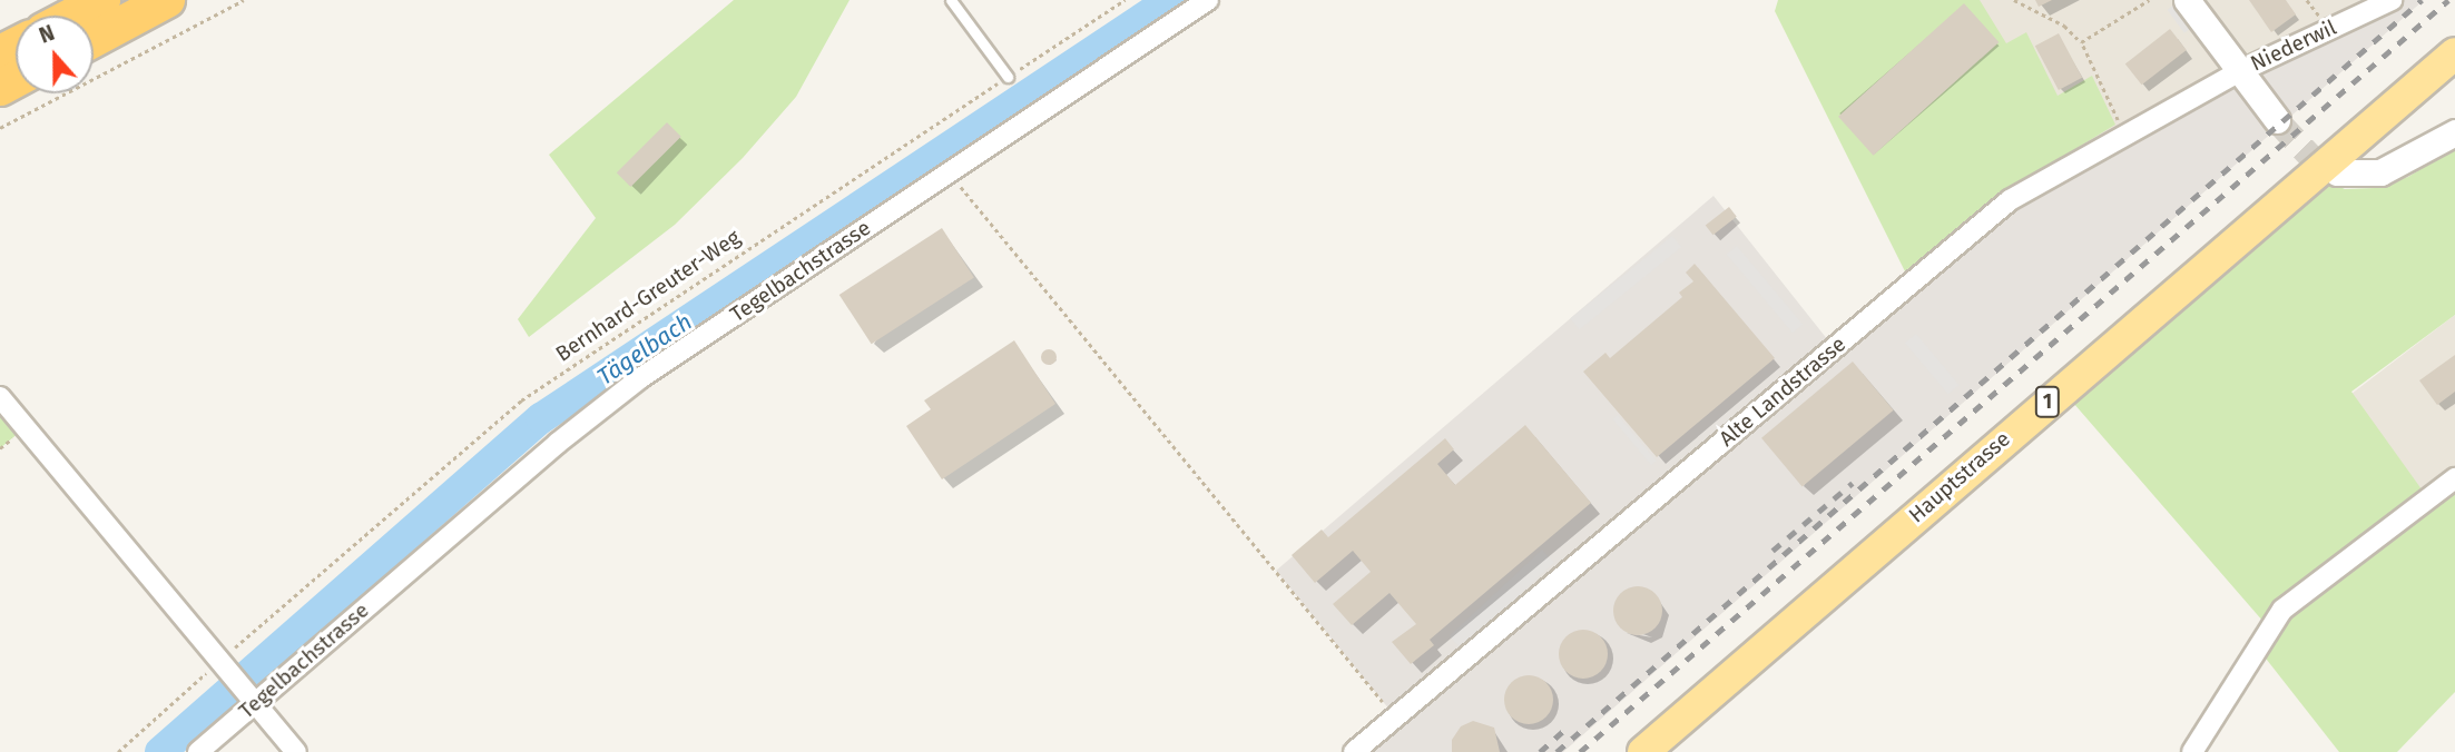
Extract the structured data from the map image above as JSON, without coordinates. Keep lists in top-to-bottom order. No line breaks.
{"streets":{"main road":["1","Hauptstrasse"],"street":["Niederwil","Tegelbachstrasse","Alte Landstrasse"],"path":["Bernhard-Greuter-Weg"]},"crossings":[["Niederwil","Alte Landstrasse"]],"water":["Tägelbach"],"north":"top"}
